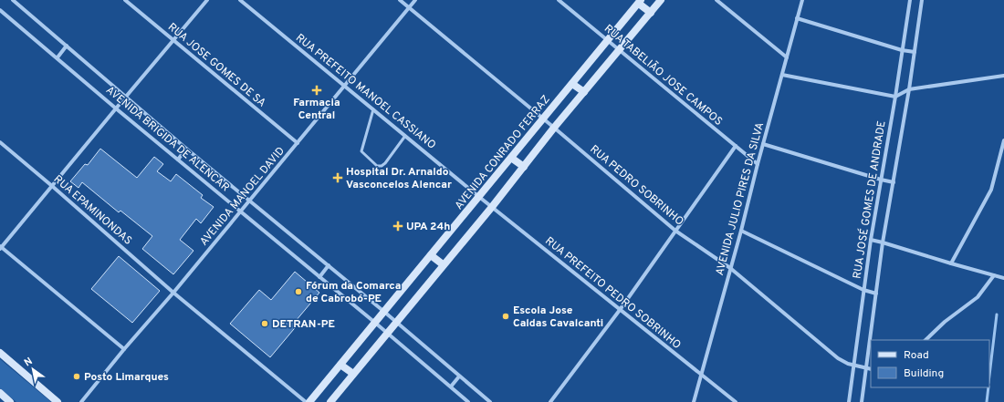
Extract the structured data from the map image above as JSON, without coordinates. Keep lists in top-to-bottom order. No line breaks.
{"streets":{"street":["RUA JOSE GOMES DE SA","RUA TABELIÃO JOSE CAMPOS","RUA PREFEITO MANOEL CASSIANO","AVENIDA BRIGIDA DE ALENCAR","AVENIDA CONRADO FERRAZ","RUA PEDRO SOBRINHO","AVENIDA MANOEL DAVID","AVENIDA JULIO PIRES DA SILVA","RUA JOSÉ GOMES DE ANDRADE","RUA EPAMINONDAS","RUA PREFEITO PEDRO SOBRINHO"]},"crossings":[["RUA JOSE GOMES DE SA","AVENIDA MANOEL DAVID"],["RUA TABELIÃO JOSE CAMPOS","AVENIDA CONRADO FERRAZ"],["RUA TABELIÃO JOSE CAMPOS","AVENIDA JULIO PIRES DA SILVA"],["RUA PREFEITO MANOEL CASSIANO","AVENIDA CONRADO FERRAZ"],["RUA PREFEITO MANOEL CASSIANO","AVENIDA MANOEL DAVID"],["RUA PREFEITO MANOEL CASSIANO","RUA PREFEITO PEDRO SOBRINHO"],["AVENIDA BRIGIDA DE ALENCAR","AVENIDA CONRADO FERRAZ"],["AVENIDA BRIGIDA DE ALENCAR","AVENIDA MANOEL DAVID"],["AVENIDA CONRADO FERRAZ","RUA PEDRO SOBRINHO"],["AVENIDA CONRADO FERRAZ","RUA PREFEITO PEDRO SOBRINHO"],["RUA PEDRO SOBRINHO","AVENIDA MANOEL DAVID"],["RUA PEDRO SOBRINHO","AVENIDA JULIO PIRES DA SILVA"],["RUA PEDRO SOBRINHO","RUA JOSÉ GOMES DE ANDRADE"],["AVENIDA MANOEL DAVID","RUA EPAMINONDAS"],["AVENIDA JULIO PIRES DA SILVA","RUA PREFEITO PEDRO SOBRINHO"]],"places":{"health":["Farmacia Central","Hospital Dr. Arnaldo Vasconcelos Alencar","UPA 24h"],"other":["Fórum da Comarca de Cabrobó-PE","Escola Jose Caldas Cavalcanti","DETRAN-PE","Posto Limarques"]},"legend":["Road","Building"],"north":"top left"}
